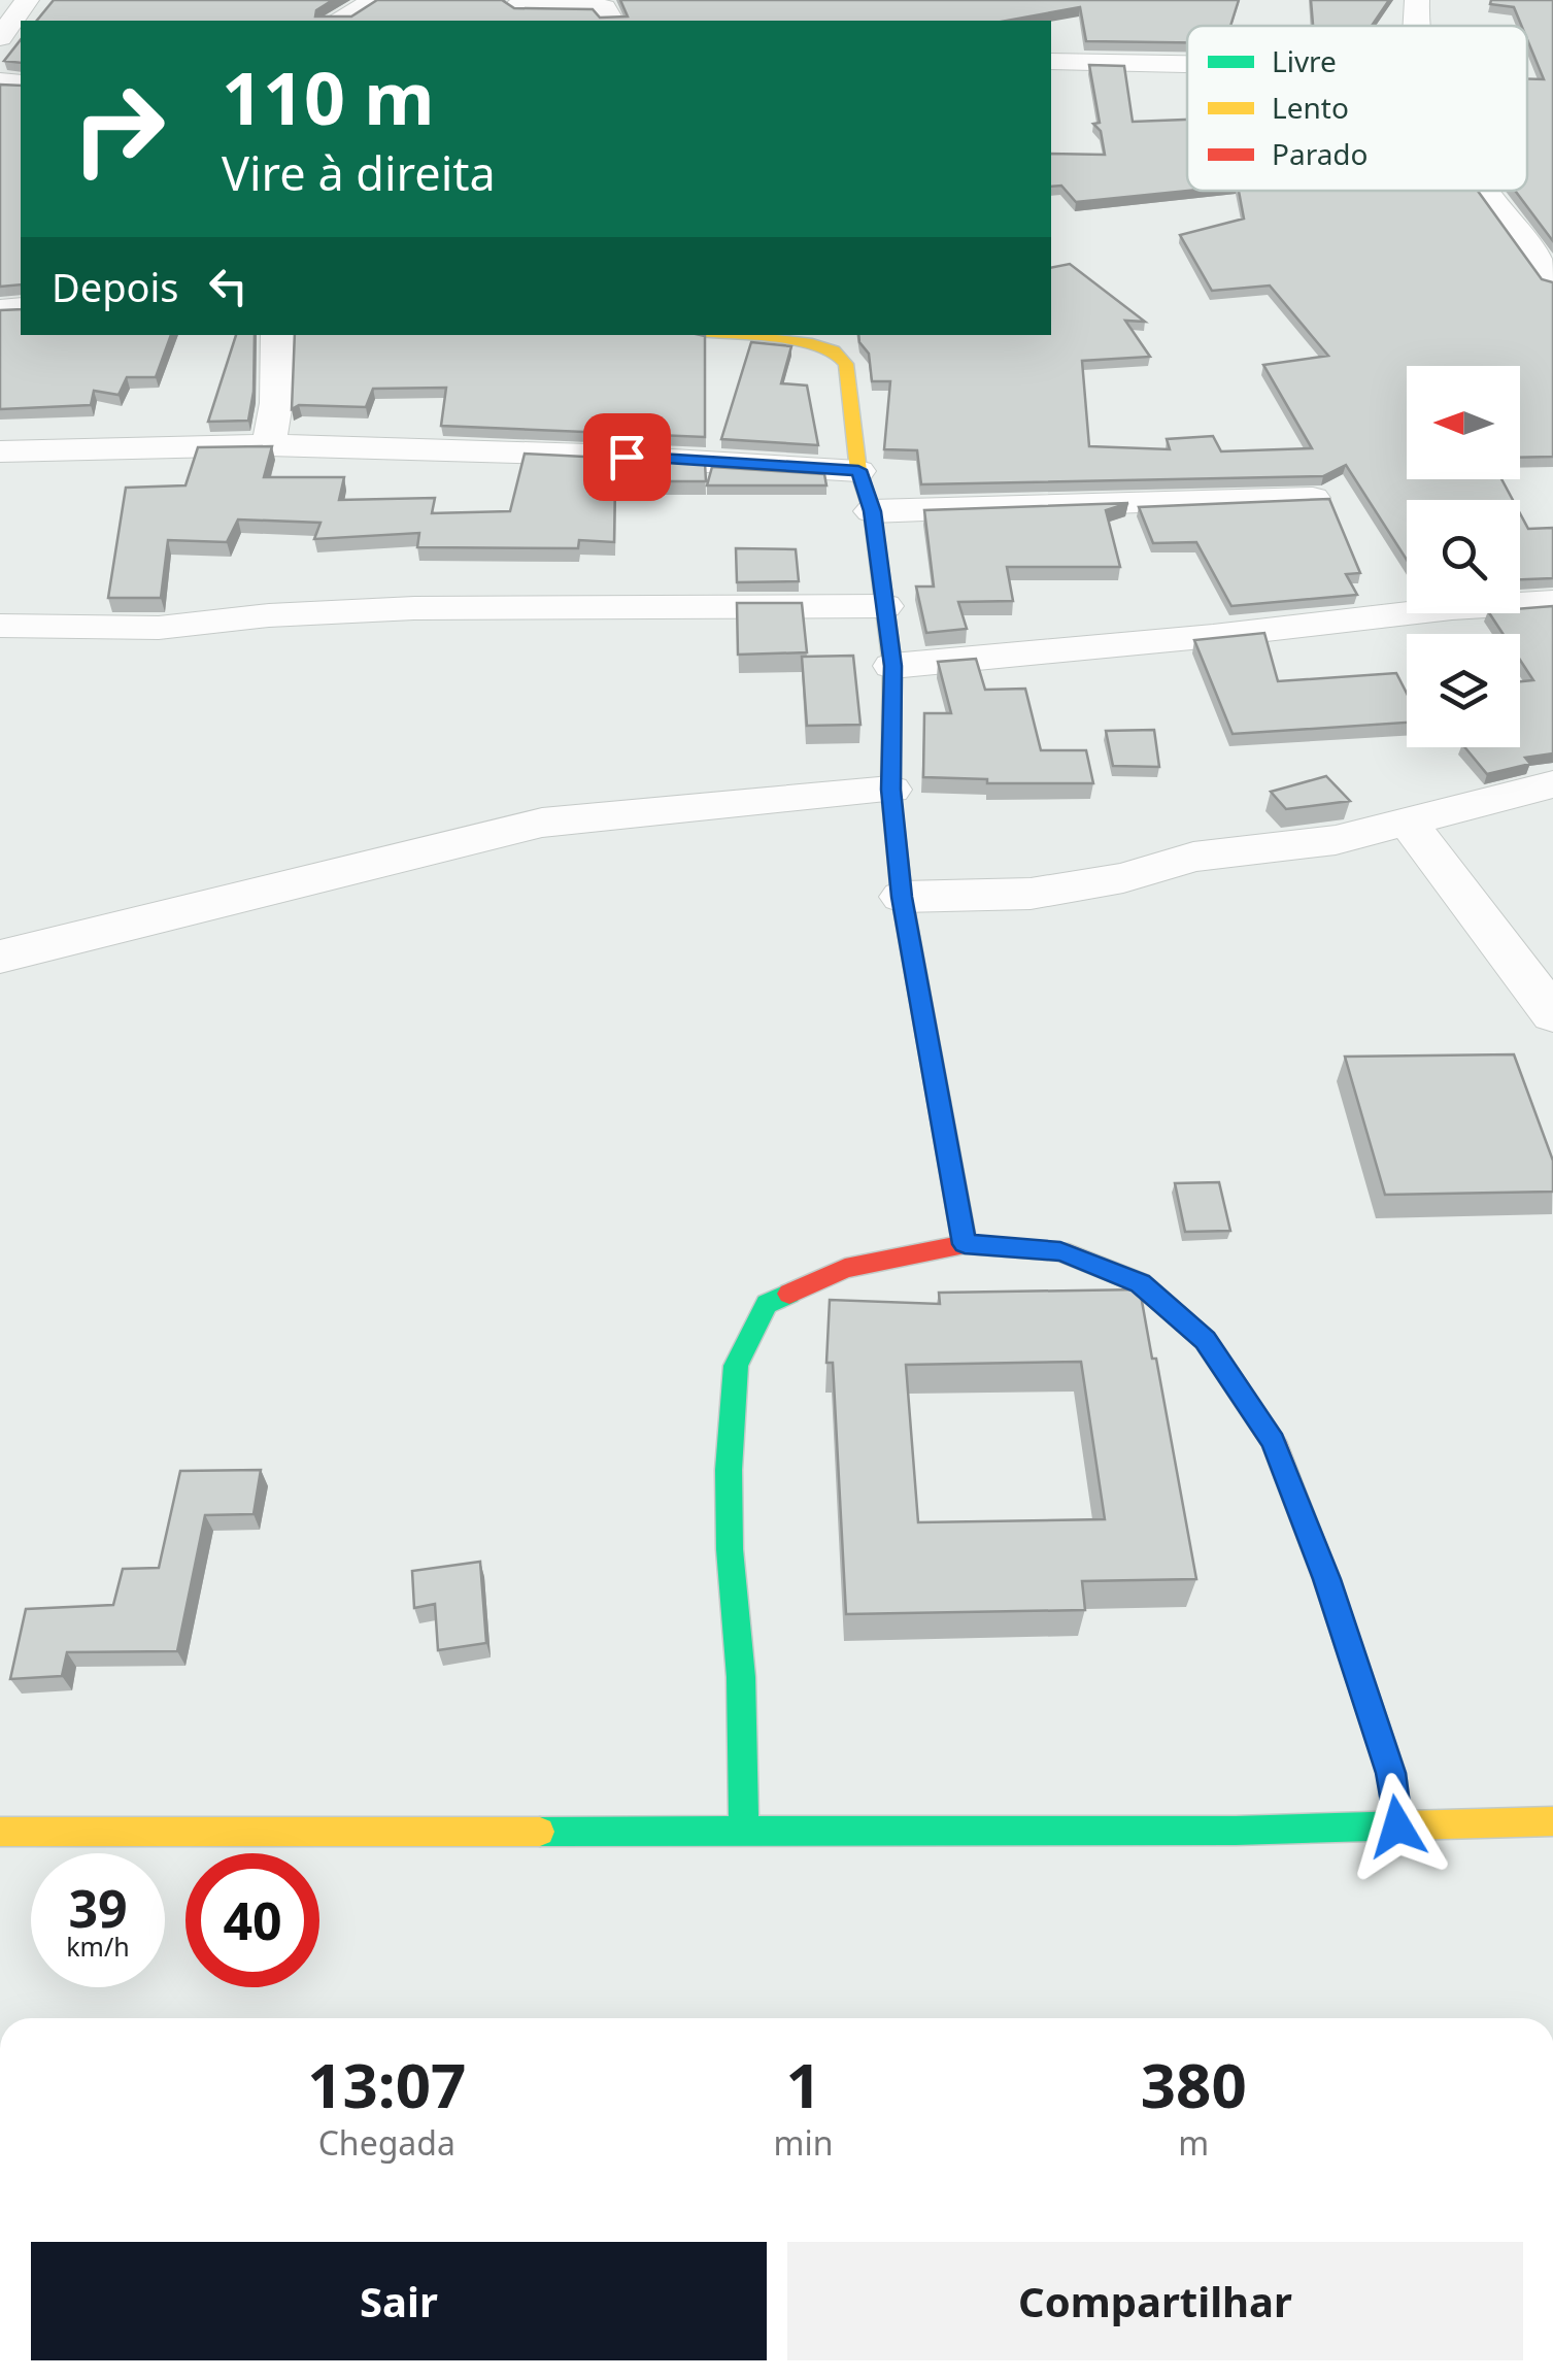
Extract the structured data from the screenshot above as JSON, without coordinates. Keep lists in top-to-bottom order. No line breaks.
{"legend":["Livre","Lento","Parado"],"north":"left","page":{"turn":["110 m","Vire à direita"],"then":"Depois","speed":"39 km/h","limit":"40","eta":["13:07","Chegada","1","min","380","m"],"buttons":["Sair","Compartilhar"]}}
